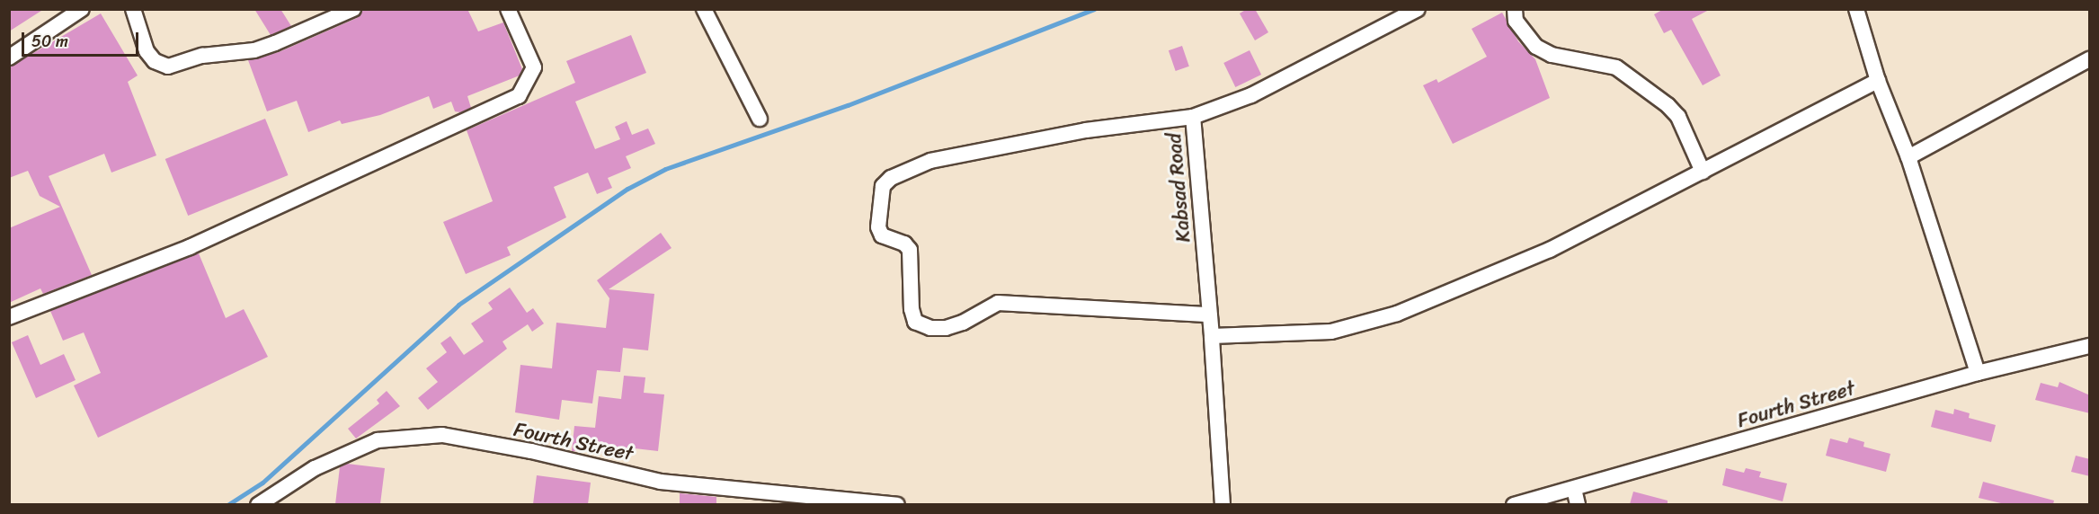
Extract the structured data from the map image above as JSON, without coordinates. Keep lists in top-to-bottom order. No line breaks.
{"streets":{"street":["Kabsad Road","Fourth Street"]},"scale_bar":"50 m"}
